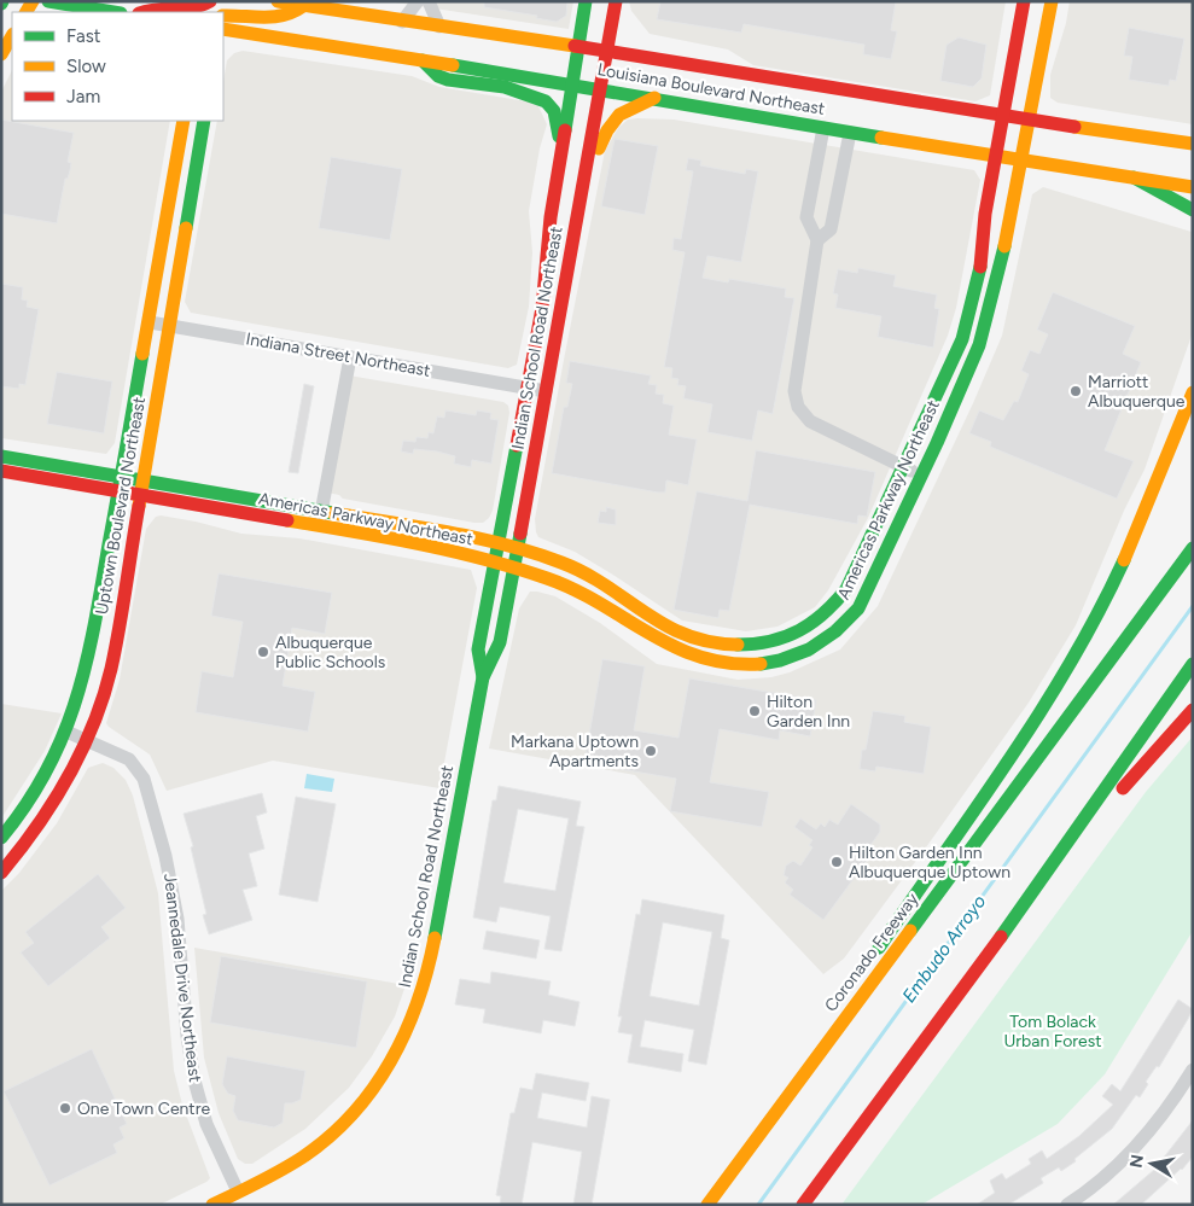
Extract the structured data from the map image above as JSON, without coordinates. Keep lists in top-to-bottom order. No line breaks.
{"streets":{"main road":["Louisiana Boulevard Northeast","Indian School Road Northeast","Americas Parkway Northeast","Uptown Boulevard Northeast","Coronado Freeway"],"street":["Indiana Street Northeast","Jeannedale Drive Northeast"]},"crossings":[["Louisiana Boulevard Northeast","Indian School Road Northeast"],["Louisiana Boulevard Northeast","Americas Parkway Northeast"],["Indian School Road Northeast","Indiana Street Northeast"],["Indian School Road Northeast","Americas Parkway Northeast"],["Indian School Road Northeast","Jeannedale Drive Northeast"],["Indiana Street Northeast","Uptown Boulevard Northeast"],["Americas Parkway Northeast","Uptown Boulevard Northeast"],["Uptown Boulevard Northeast","Jeannedale Drive Northeast"]],"water":["Embudo Arroyo"],"parks":["Tom Bolack Urban Forest"],"places":["Marriott Albuquerque","Albuquerque Public Schools","Hilton Garden Inn","Markana Uptown Apartments","Hilton Garden Inn Albuquerque Uptown","One Town Centre"],"legend":["Fast","Slow","Jam"],"north":"left"}
